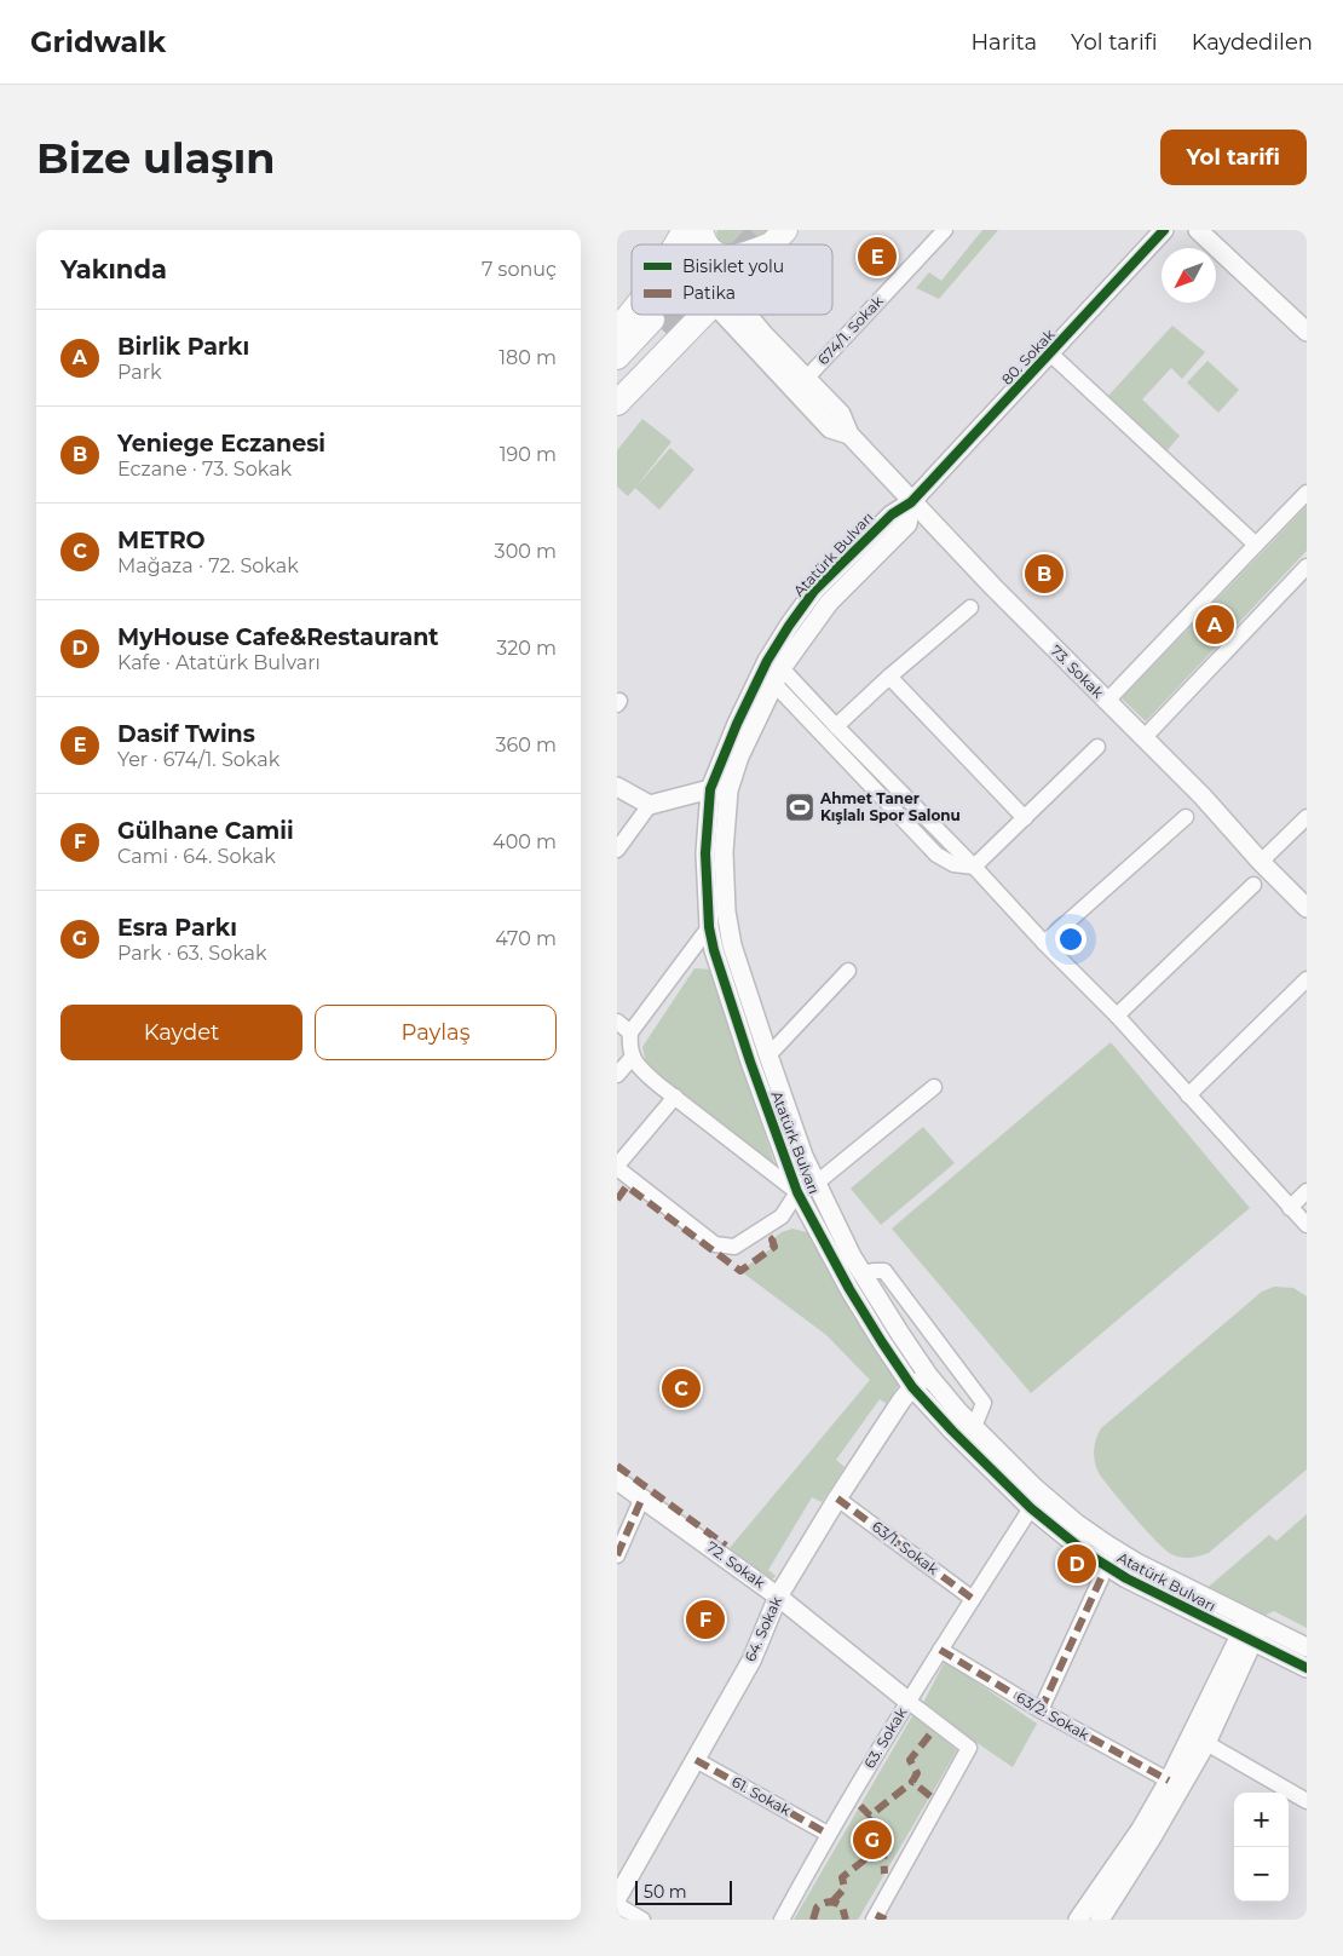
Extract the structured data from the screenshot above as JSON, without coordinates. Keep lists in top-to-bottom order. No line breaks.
{"streets":{"street":["674/1. Sokak","80. Sokak","Atatürk Bulvarı","73. Sokak","63/1. Sokak","72. Sokak","64. Sokak","63/2. Sokak","63. Sokak","61. Sokak"]},"crossings":[["80. Sokak","Atatürk Bulvarı"],["80. Sokak","73. Sokak"],["Atatürk Bulvarı","73. Sokak"],["Atatürk Bulvarı","64. Sokak"],["63/1. Sokak","64. Sokak"],["72. Sokak","64. Sokak"],["72. Sokak","63. Sokak"],["64. Sokak","61. Sokak"],["63. Sokak","61. Sokak"]],"places":{"sports":["Ahmet Taner Kışlalı Spor Salonu"]},"legend":["Bisiklet yolu","Patika"],"scale_bar":"50 m","north":"bottom left","page":{"header":"Gridwalk","nav":["Harita","Yol tarifi","Kaydedilen"],"buttons":["Yol tarifi",["Kaydet","Paylaş"]],"title":"Bize ulaşın","heading":["Yakında","7 sonuç"],"pins":["E","B","A","C","D","F","G"],"list":[{"mark":"A","name":"Birlik Parkı","note":"Park","value":"180 m"},{"mark":"B","name":"Yeniege Eczanesi","note":"Eczane · 73. Sokak","value":"190 m"},{"mark":"C","name":"METRO","note":"Mağaza · 72. Sokak","value":"300 m"},{"mark":"D","name":"MyHouse Cafe&Restaurant","note":"Kafe · Atatürk Bulvarı","value":"320 m"},{"mark":"E","name":"Dasif Twins","note":"Yer · 674/1. Sokak","value":"360 m"},{"mark":"F","name":"Gülhane Camii","note":"Cami · 64. Sokak","value":"400 m"},{"mark":"G","name":"Esra Parkı","note":"Park · 63. Sokak","value":"470 m"}],"map_buttons":["+","−"],"scale":"50 m"}}
